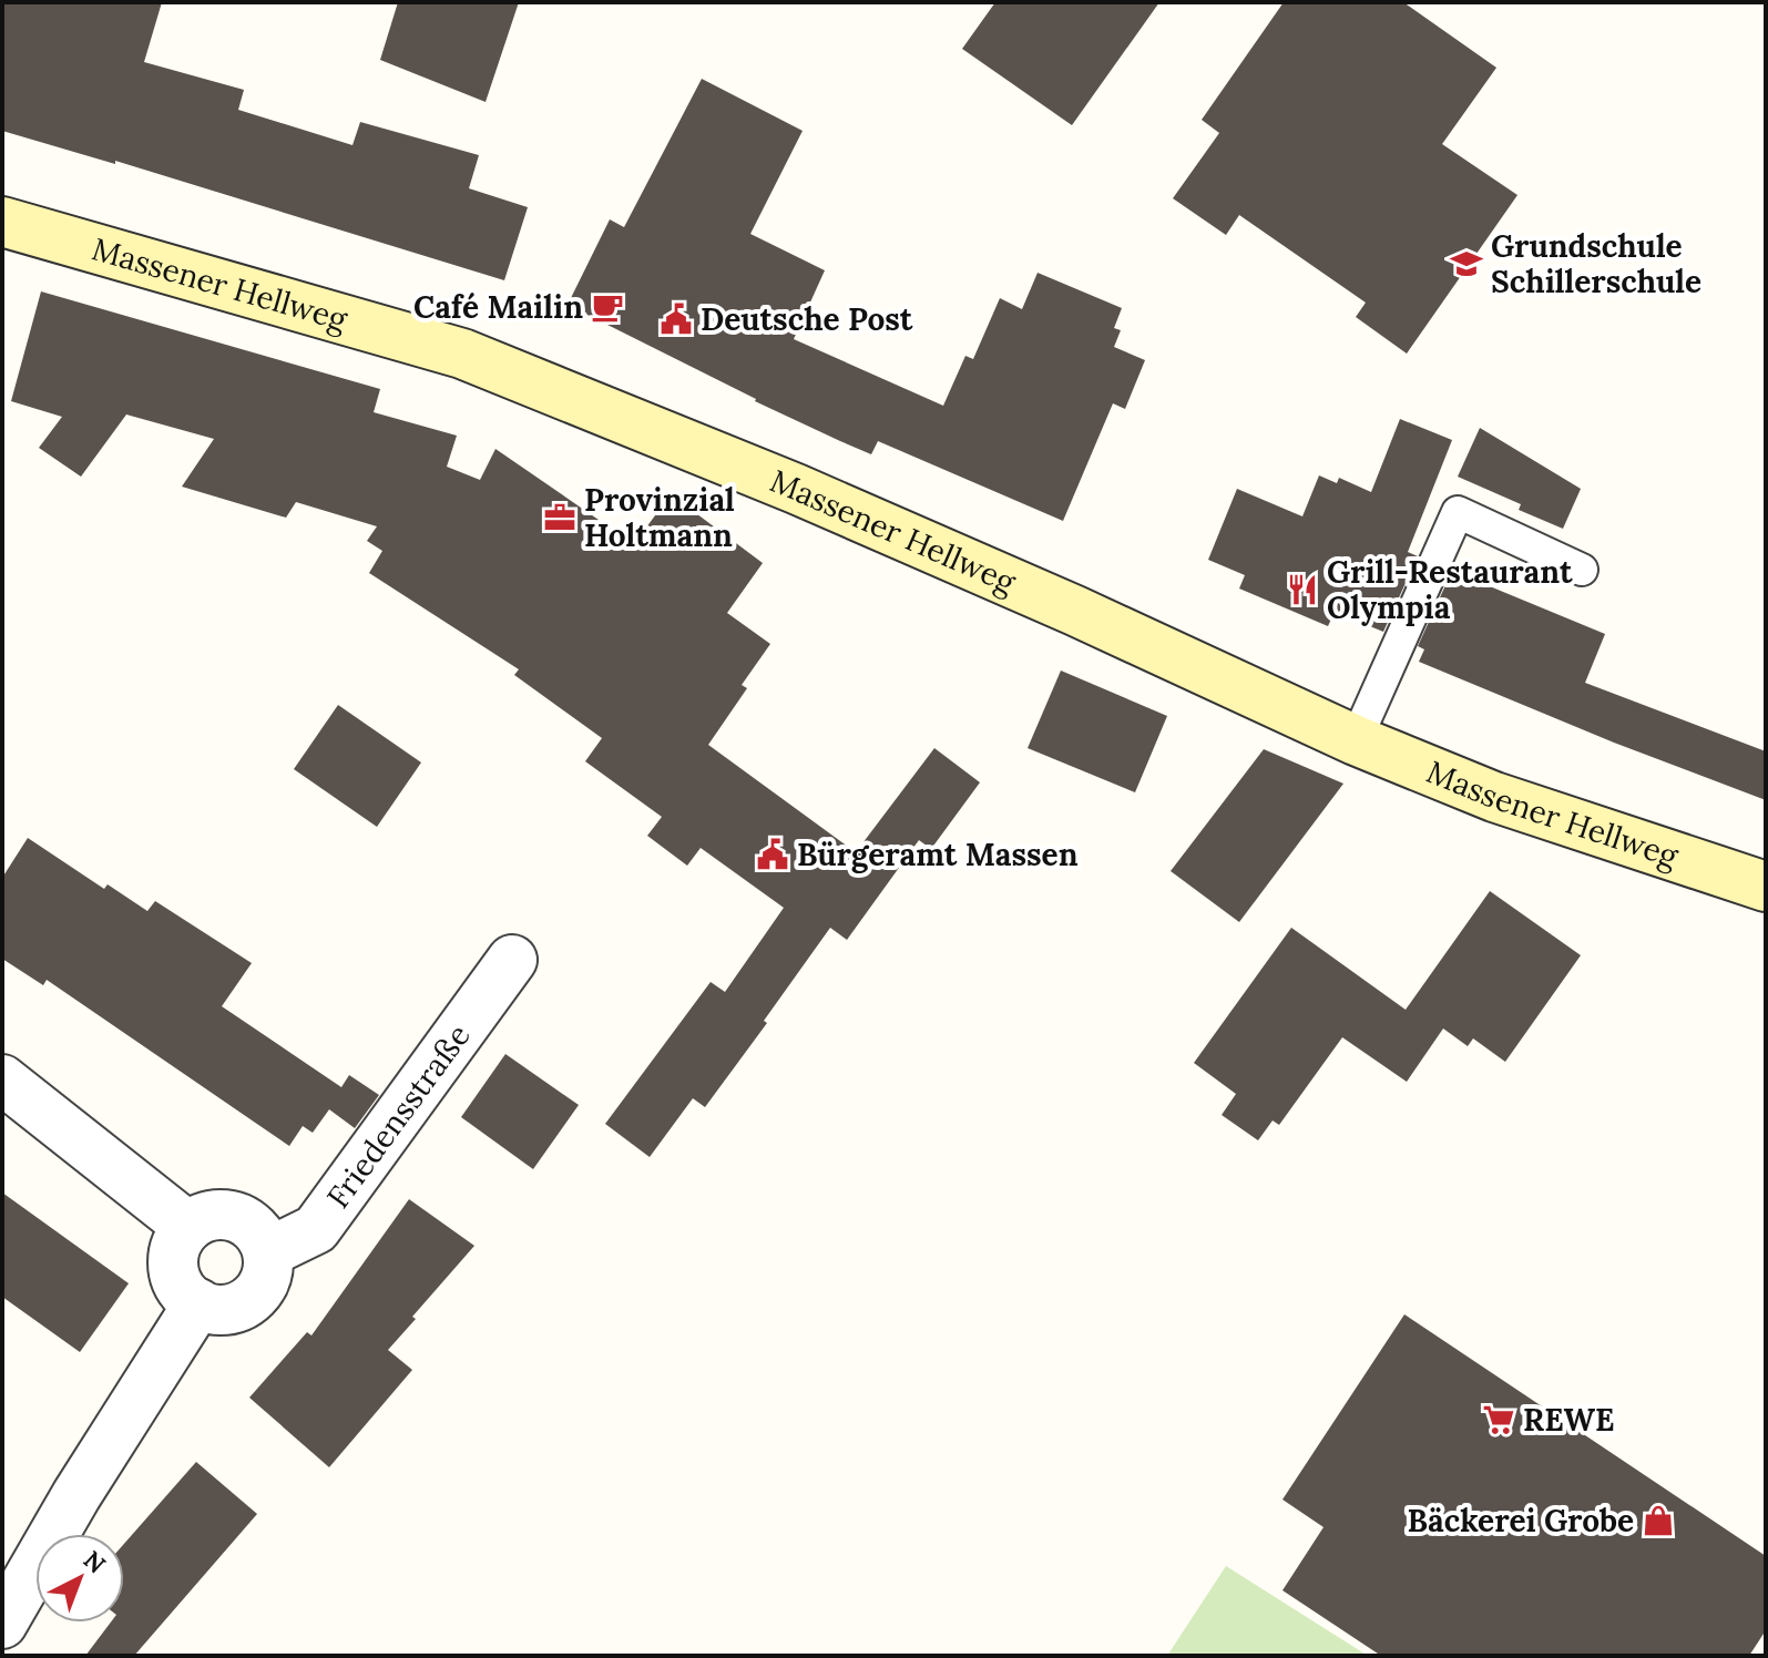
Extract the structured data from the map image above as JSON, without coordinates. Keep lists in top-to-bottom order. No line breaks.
{"streets":{"main road":["Massener Hellweg"],"street":["Friedensstraße"]},"places":{"school or university":["Grundschule Schillerschule"],"cafe":["Café Mailin"],"public building":["Deutsche Post","Bürgeramt Massen"],"office":["Provinzial Holtmann"],"restaurant":["Grill-Restaurant Olympia"],"supermarket":["REWE"],"shop":["Bäckerei Grobe"]},"north":"top right"}
